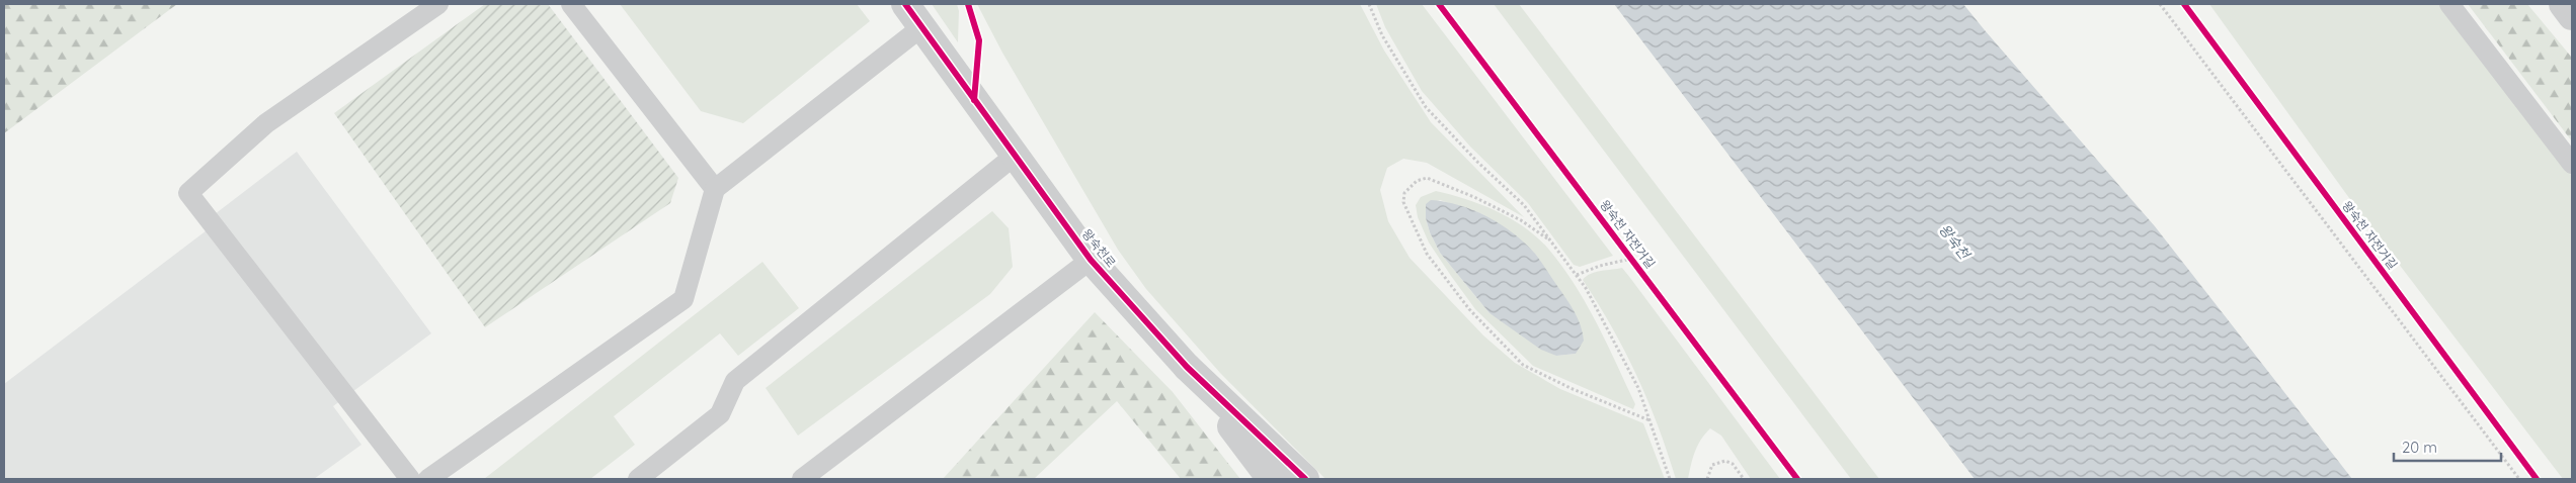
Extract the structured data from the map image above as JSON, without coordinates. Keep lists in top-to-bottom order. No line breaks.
{"streets":{"street":["왕숙천로"],"cycle path":["왕숙천 자전거길"]},"water":["왕숙천"],"scale_bar":"20 m"}
